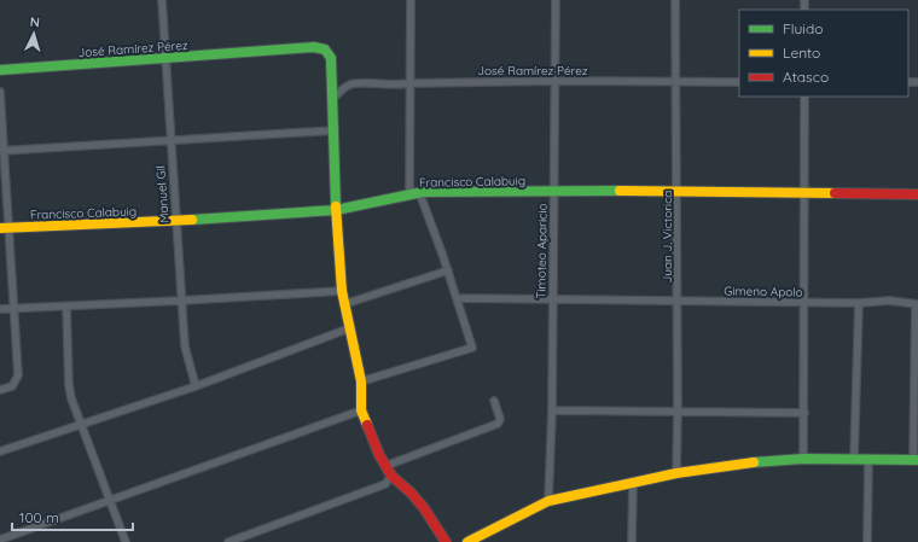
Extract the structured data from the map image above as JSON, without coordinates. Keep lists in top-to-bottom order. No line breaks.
{"streets":{"street":["José Ramírez Pérez","Francisco Calabuig","Manuel Gil","Juan J. Victorica","Timoteo Aparicio","Gimeno Apolo"]},"crossings":[["José Ramírez Pérez","Manuel Gil"],["José Ramírez Pérez","Juan J. Victorica"],["José Ramírez Pérez","Timoteo Aparicio"],["Francisco Calabuig","Manuel Gil"],["Francisco Calabuig","Juan J. Victorica"],["Francisco Calabuig","Timoteo Aparicio"],["Juan J. Victorica","Gimeno Apolo"],["Timoteo Aparicio","Gimeno Apolo"]],"legend":["Fluido","Lento","Atasco"],"scale_bar":"100 m","north":"top"}
